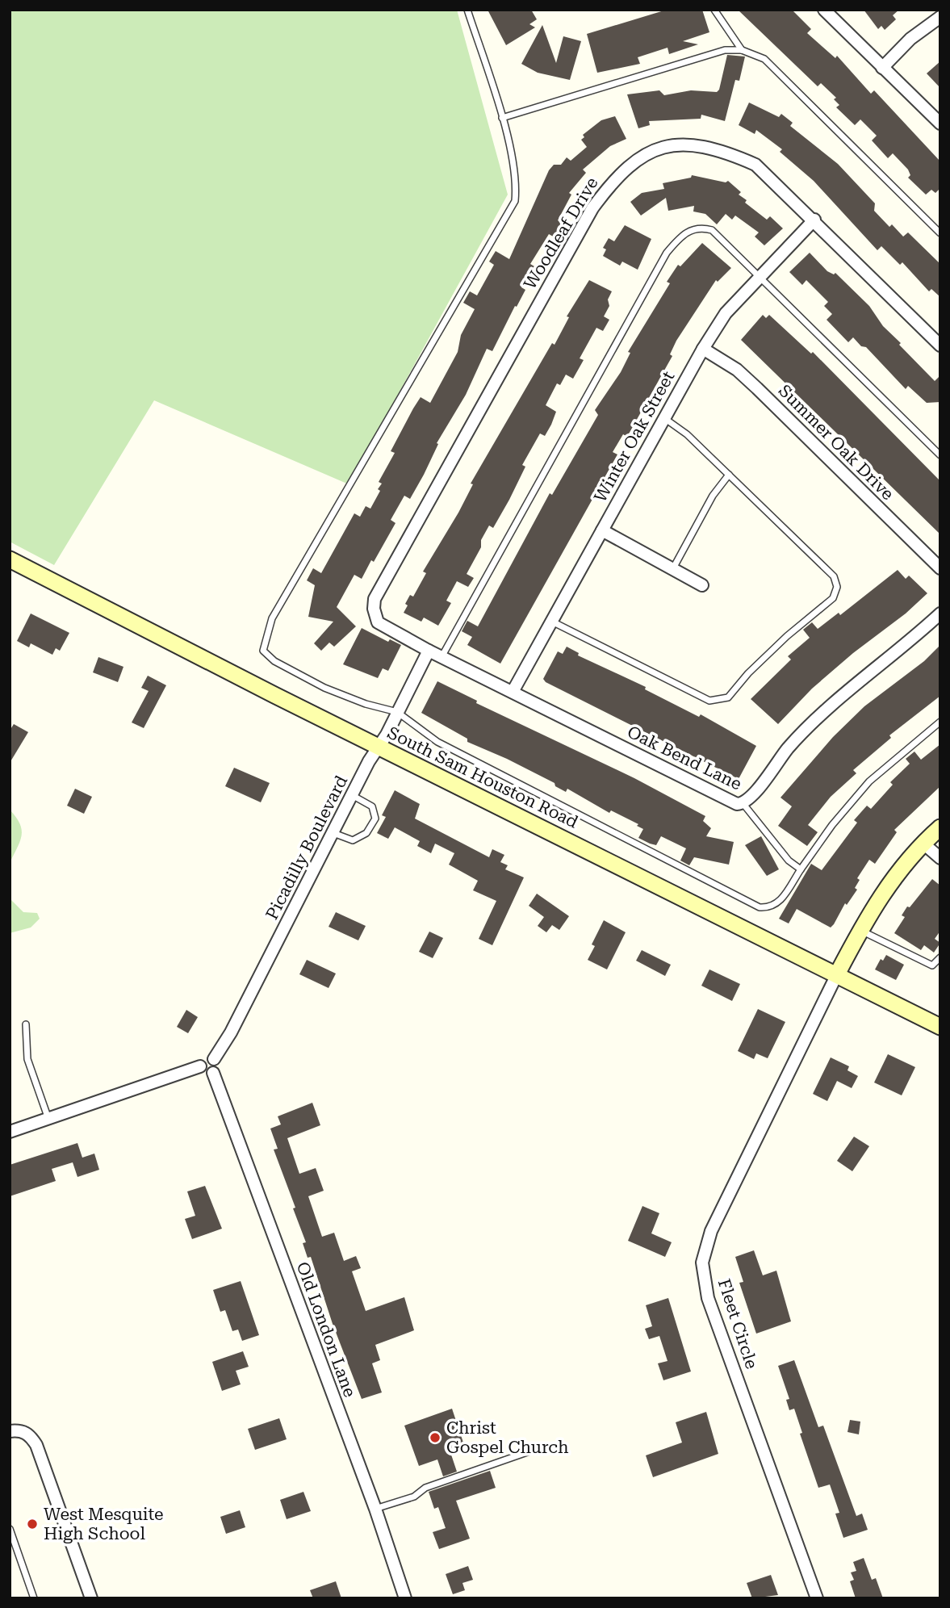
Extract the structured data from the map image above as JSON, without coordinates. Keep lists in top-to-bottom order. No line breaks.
{"streets":{"street":["Woodleaf Drive","Winter Oak Street","Summer Oak Drive","Oak Bend Lane","South Sam Houston Road","Picadilly Boulevard","Fleet Circle","Old London Lane"]},"crossings":[["Woodleaf Drive","Winter Oak Street"],["Woodleaf Drive","Oak Bend Lane"],["Winter Oak Street","Summer Oak Drive"],["Winter Oak Street","Oak Bend Lane"],["Oak Bend Lane","Picadilly Boulevard"],["South Sam Houston Road","Picadilly Boulevard"],["South Sam Houston Road","Fleet Circle"],["Picadilly Boulevard","Old London Lane"]],"places":["Christ Gospel Church","West Mesquite High School"]}
